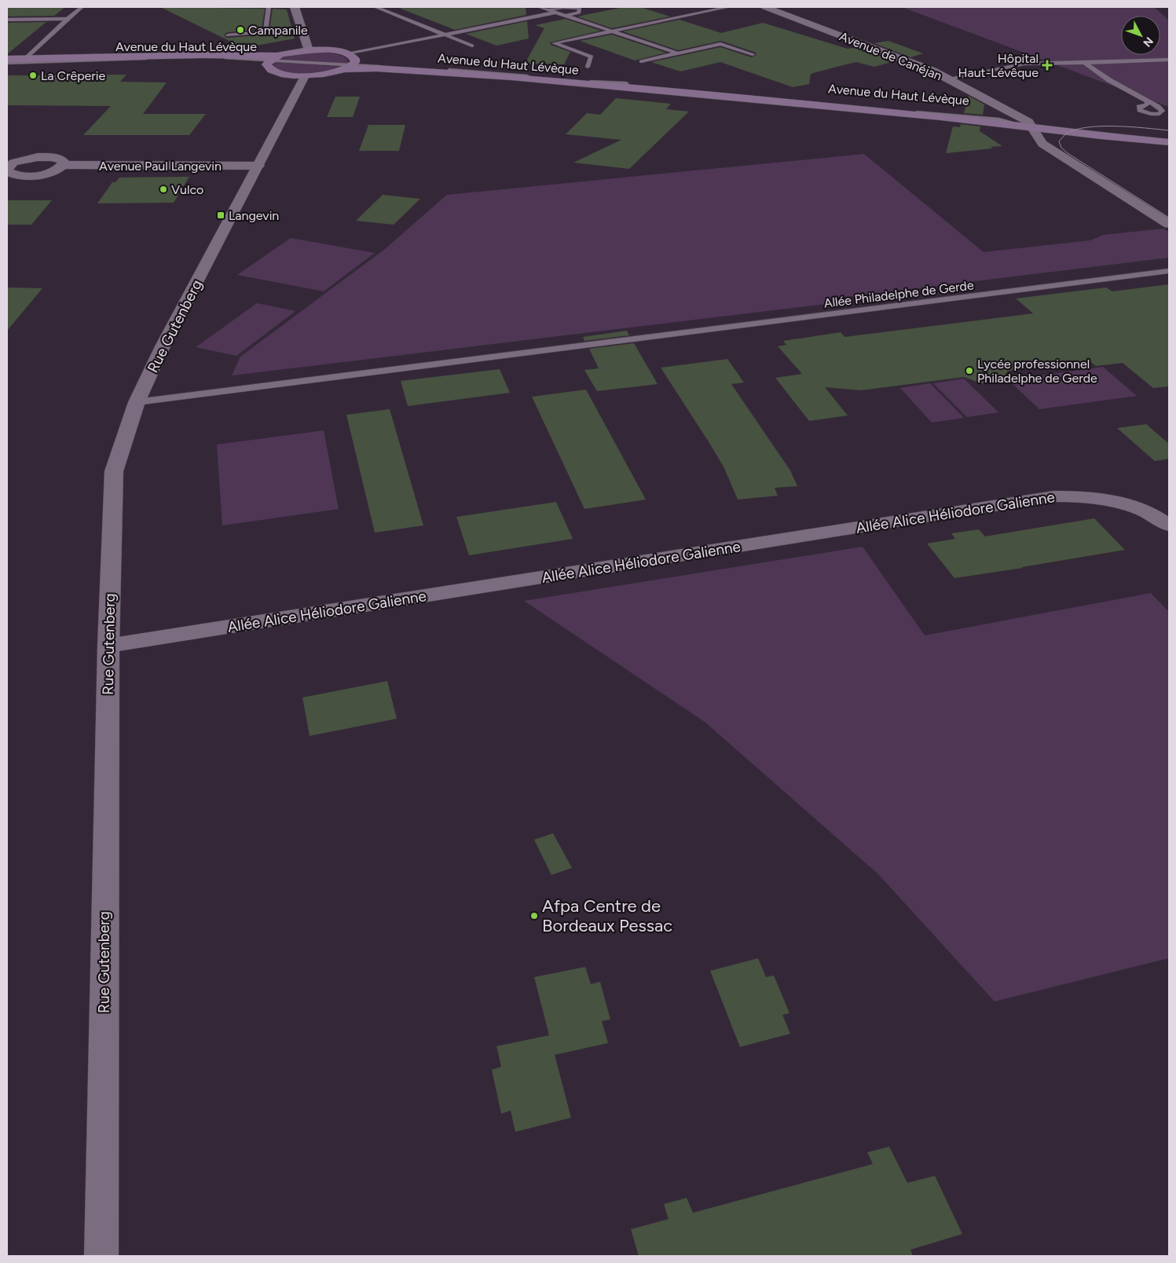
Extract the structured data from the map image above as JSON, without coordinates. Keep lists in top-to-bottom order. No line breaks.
{"streets":{"main road":["Avenue du Haut Lévèque"],"street":["Avenue de Canéjan","Avenue Paul Langevin","Rue Gutenberg","Allée Alice Héliodore Galienne"],"lane":["Allée Philadelphe de Gerde"]},"crossings":[["Avenue du Haut Lévèque","Avenue de Canéjan"],["Avenue Paul Langevin","Rue Gutenberg"],["Allée Philadelphe de Gerde","Rue Gutenberg"],["Rue Gutenberg","Allée Alice Héliodore Galienne"]],"places":{"other":["Campanile","La Crêperie","Vulco","Lycée professionnel Philadelphe de Gerde","Afpa Centre de Bordeaux Pessac"],"health":["Hôpital Haut-Lévêque"],"transit":["Langevin"]},"north":"bottom right"}
